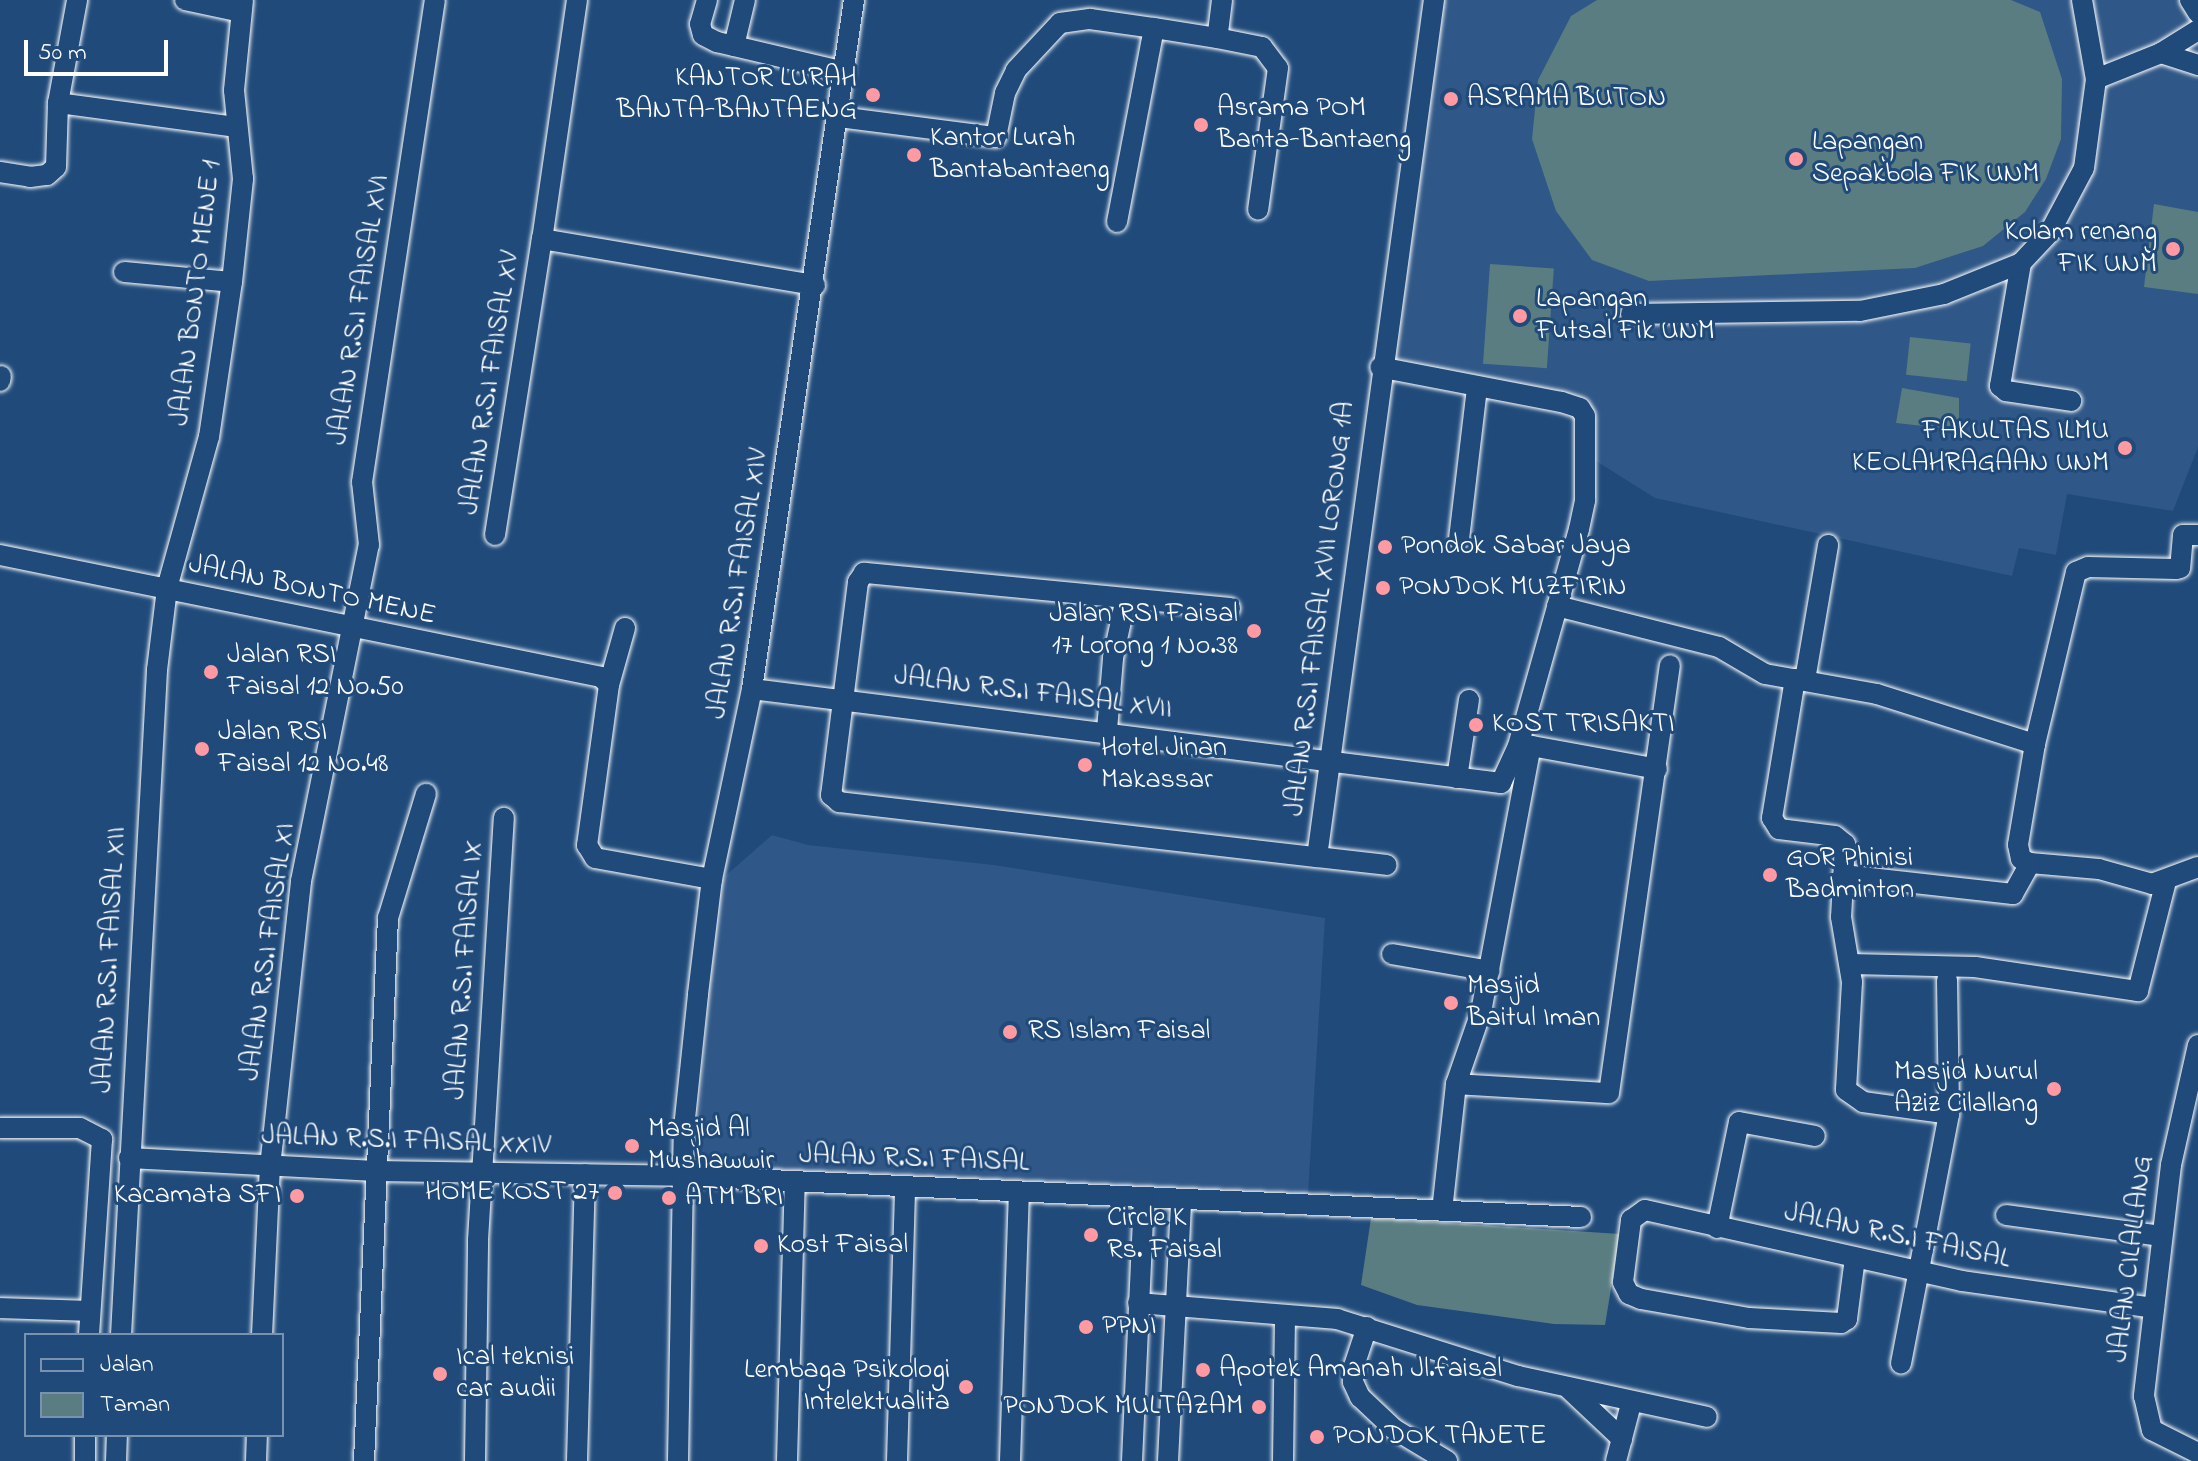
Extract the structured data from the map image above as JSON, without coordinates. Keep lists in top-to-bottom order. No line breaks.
{"streets":{"street":["JALAN BONTO MENE 1","JALAN R.S.I FAISAL XVI","JALAN R.S.I FAISAL XV","JALAN R.S.I FAISAL XIV","JALAN BONTO MENE","JALAN R.S.I FAISAL XVII LORONG 1A","JALAN R.S.I FAISAL XVII","JALAN R.S.I FAISAL XI","JALAN R.S.I FAISAL XII","JALAN R.S.I FAISAL IX","JALAN R.S.I FAISAL XXIV","JALAN R.S.I FAISAL","JALAN CILALLANG"]},"crossings":[["JALAN BONTO MENE 1","JALAN BONTO MENE"],["JALAN BONTO MENE 1","JALAN R.S.I FAISAL XII"],["JALAN R.S.I FAISAL XVI","JALAN BONTO MENE"],["JALAN R.S.I FAISAL XVI","JALAN R.S.I FAISAL XI"],["JALAN R.S.I FAISAL XV","JALAN R.S.I FAISAL XIV"],["JALAN R.S.I FAISAL XIV","JALAN R.S.I FAISAL XVII"],["JALAN R.S.I FAISAL XIV","JALAN R.S.I FAISAL XXIV"],["JALAN R.S.I FAISAL XIV","JALAN R.S.I FAISAL"],["JALAN BONTO MENE","JALAN R.S.I FAISAL XI"],["JALAN BONTO MENE","JALAN R.S.I FAISAL XII"],["JALAN R.S.I FAISAL XVII LORONG 1A","JALAN R.S.I FAISAL XVII"],["JALAN R.S.I FAISAL XI","JALAN R.S.I FAISAL XXIV"],["JALAN R.S.I FAISAL XII","JALAN R.S.I FAISAL XXIV"],["JALAN R.S.I FAISAL IX","JALAN R.S.I FAISAL XXIV"],["JALAN R.S.I FAISAL XXIV","JALAN R.S.I FAISAL"],["JALAN R.S.I FAISAL","JALAN CILALLANG"]],"places":["KANTOR LURAH BANTA-BANTAENG","ASRAMA BUTON","Asrama POM Banta-Bantaeng","Kantor Lurah Bantabantaeng","Lapangan Sepakbola FIK UNM","Kolam renang FIK UNM","Lapangan Futsal Fik UNM","FAKULTAS ILMU KEOLAHRAGAAN UNM","Pondok Sabar Jaya","PONDOK MUZFIRIN","Jalan RSI Faisal 17 Lorong 1 No.38","Jalan RSI Faisal 12 No.50","KOST TRISAKTI","Jalan RSI Faisal 12 No.48","Hotel Jinan Makassar","GOR Phinisi Badminton","Masjid Baitul Iman","RS Islam Faisal","Masjid Nurul Aziz Cilallang","Masjid Al Mushawwir","HOME KOST 27","Kacamata SFI","ATM BRI","Circle K Rs. Faisal","Kost Faisal","PPNI","Apotek Amanah Jl.faisal","Ical teknisi car audii","Lembaga Psikologi Intelektualita","PONDOK MULTAZAM","PONDOK TANETE"],"legend":["Jalan","Taman"],"scale_bar":"50 m"}
